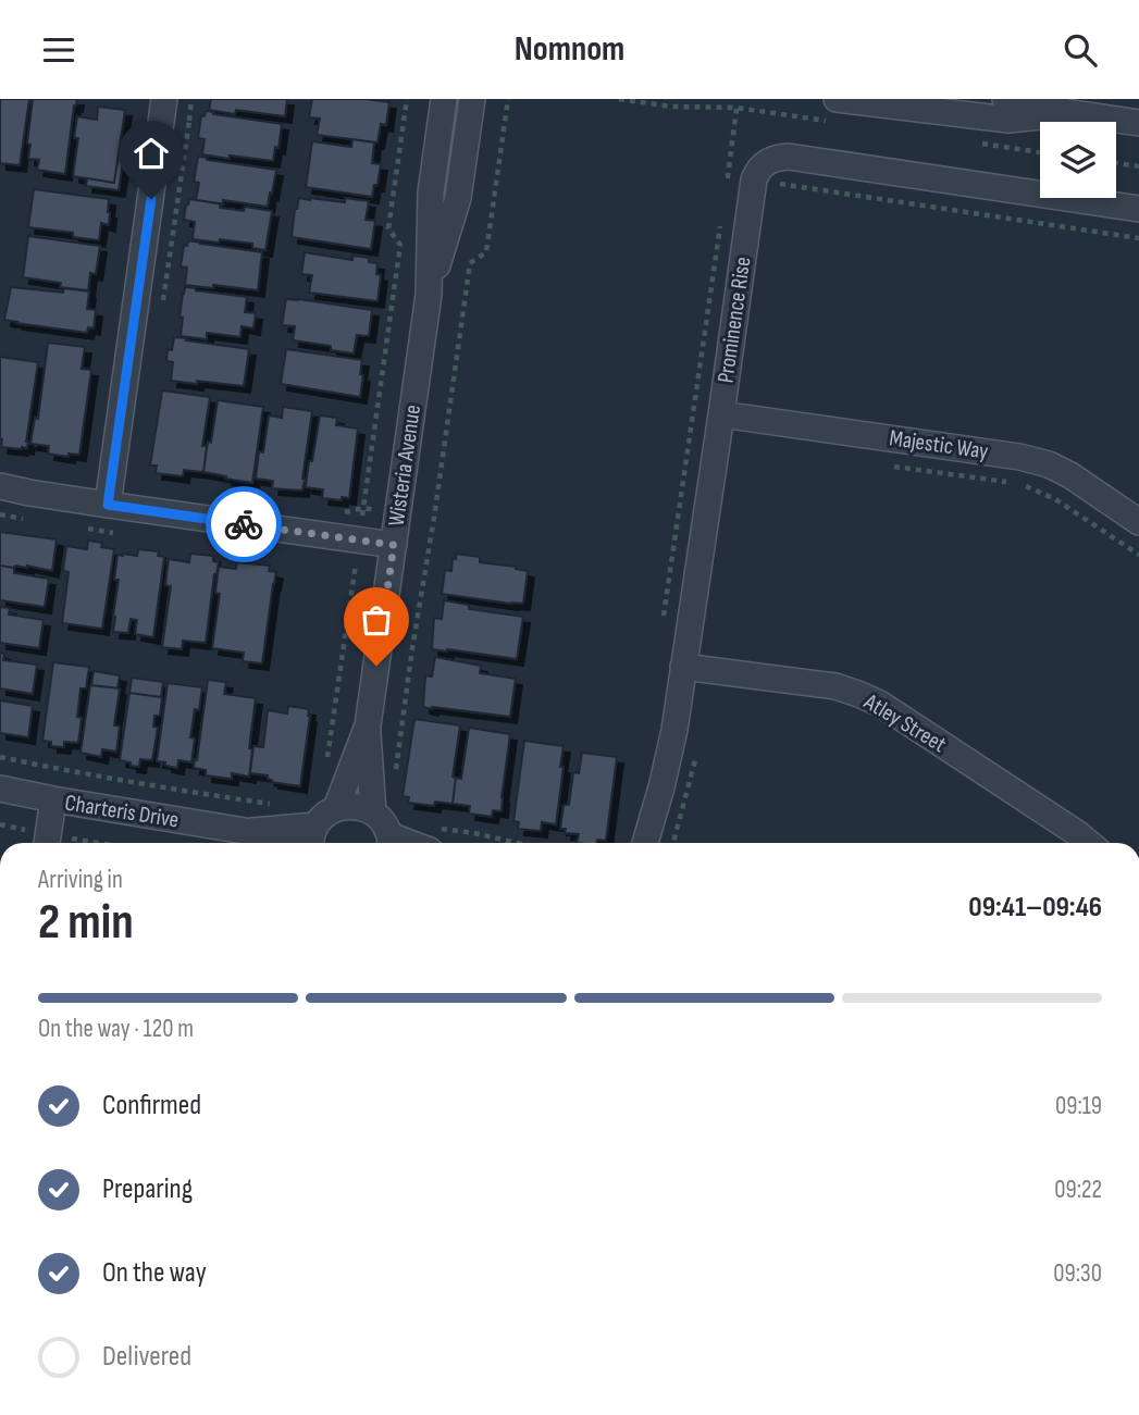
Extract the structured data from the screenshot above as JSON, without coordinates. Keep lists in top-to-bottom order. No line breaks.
{"streets":{"street":["Prominence Rise","Majestic Way","Wisteria Avenue","Atley Street","Charteris Drive"]},"crossings":[["Prominence Rise","Majestic Way"],["Prominence Rise","Atley Street"]],"page":{"header":"Nomnom","heading":["2 min","Arriving in","09:41–09:46"],"bar":"On the way · 120 m","list":[["Confirmed","09:19"],["Preparing","09:22"],["On the way","09:30"],"Delivered"]}}
